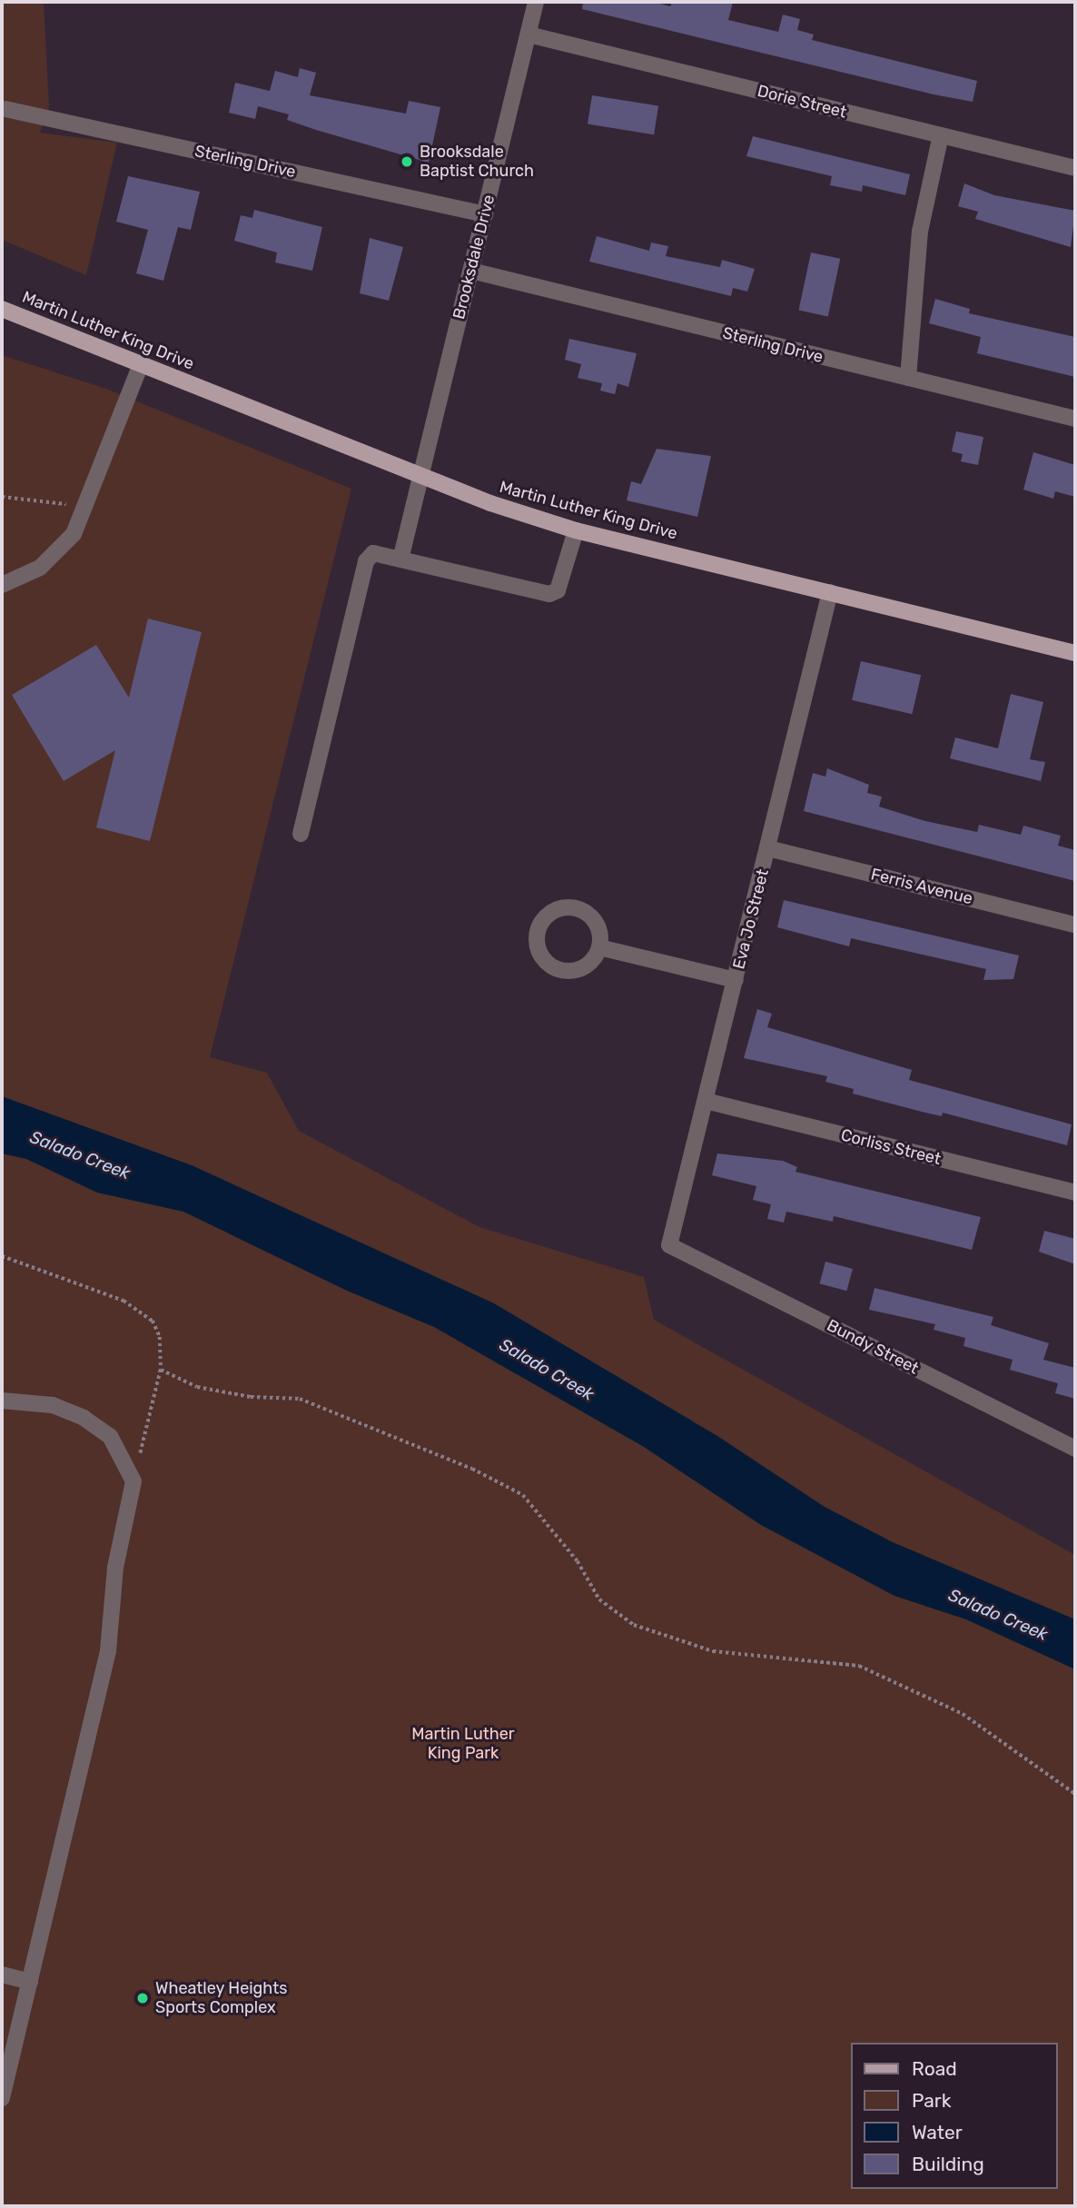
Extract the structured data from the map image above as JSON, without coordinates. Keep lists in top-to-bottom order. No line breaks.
{"streets":{"main road":["Martin Luther King Drive"],"street":["Dorie Street","Sterling Drive","Brooksdale Drive","Ferris Avenue","Eva Jo Street","Corliss Street","Bundy Street"]},"crossings":[["Dorie Street","Brooksdale Drive"],["Sterling Drive","Brooksdale Drive"],["Brooksdale Drive","Martin Luther King Drive"],["Martin Luther King Drive","Eva Jo Street"],["Ferris Avenue","Eva Jo Street"],["Eva Jo Street","Corliss Street"],["Eva Jo Street","Bundy Street"]],"water":["Salado Creek"],"parks":["Martin Luther King Park"],"places":["Brooksdale Baptist Church","Wheatley Heights Sports Complex"],"legend":["Road","Park","Water","Building"]}
